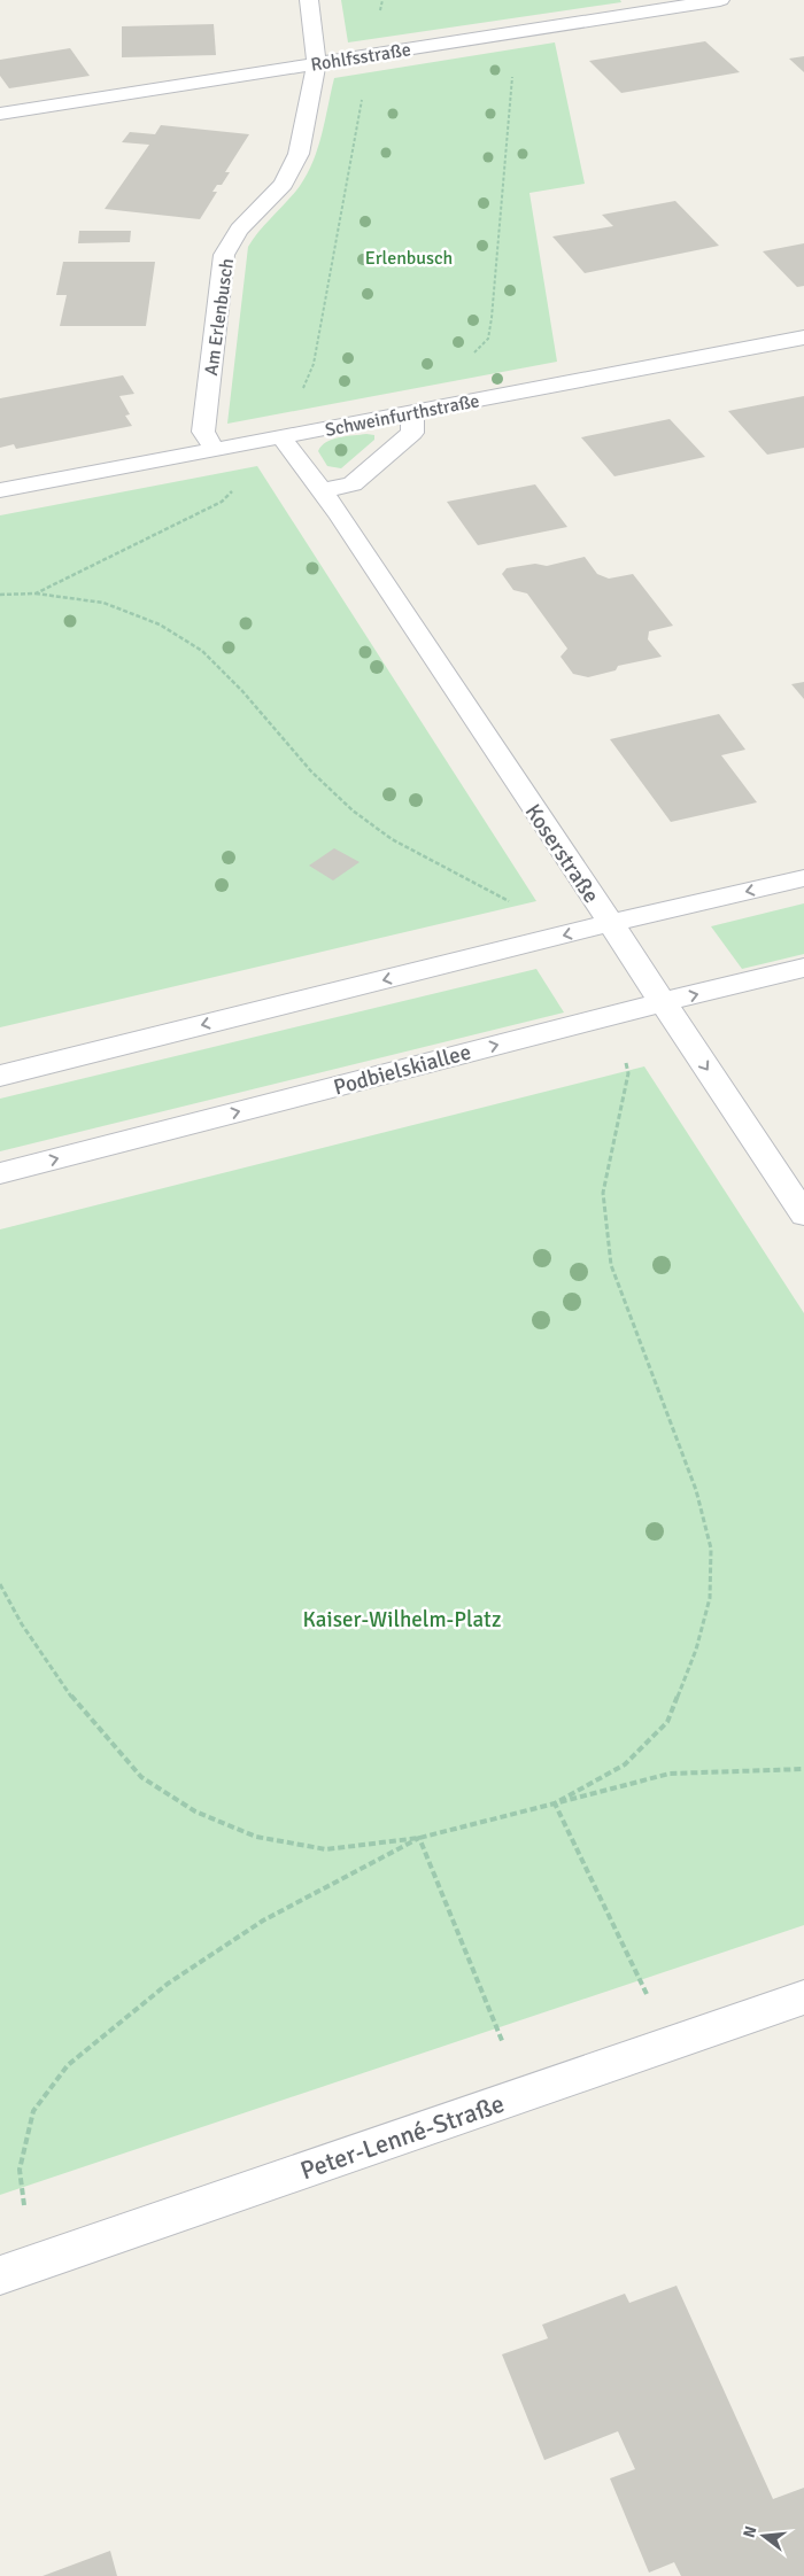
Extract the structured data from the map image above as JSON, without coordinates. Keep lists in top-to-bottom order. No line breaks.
{"streets":{"street":["Rohlfsstraße","Am Erlenbusch","Schweinfurthstraße","Koserstraße","Podbielskiallee","Peter-Lenné-Straße"]},"crossings":[["Rohlfsstraße","Am Erlenbusch"],["Am Erlenbusch","Schweinfurthstraße"],["Schweinfurthstraße","Koserstraße"],["Koserstraße","Podbielskiallee"]],"parks":["Erlenbusch","Kaiser-Wilhelm-Platz"],"north":"left"}
